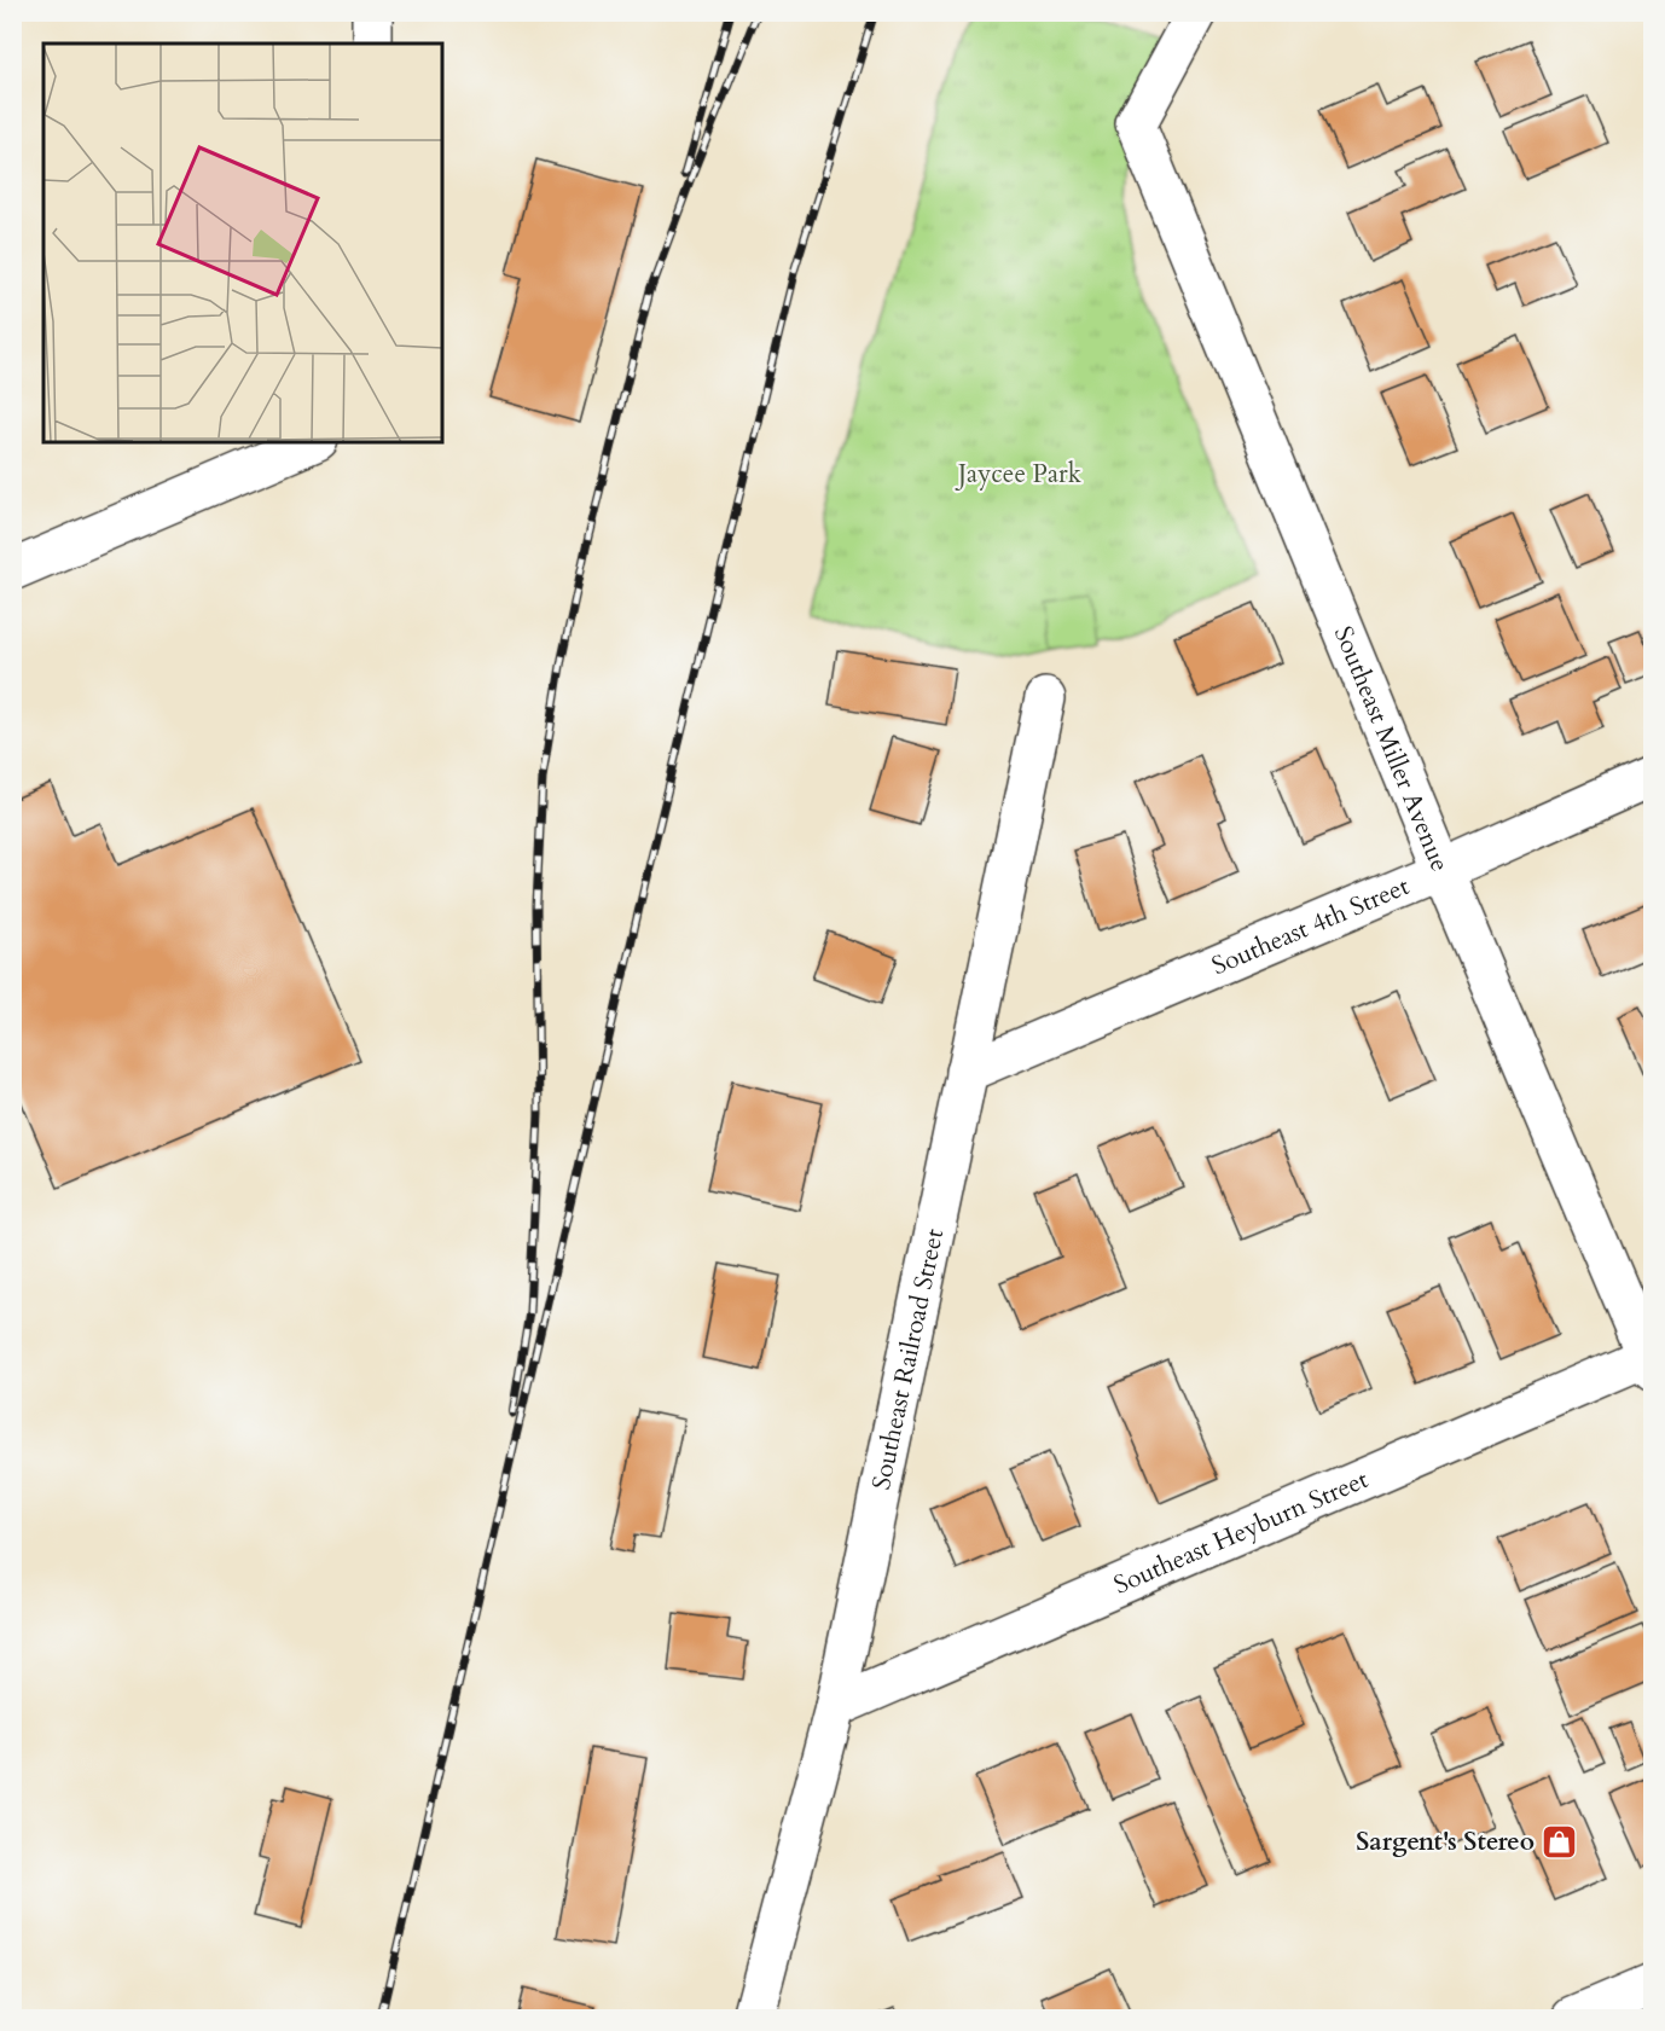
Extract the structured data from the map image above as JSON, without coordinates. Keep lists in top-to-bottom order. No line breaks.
{"streets":{"street":["Southeast Miller Avenue","Southeast 4th Street","Southeast Railroad Street","Southeast Heyburn Street"]},"crossings":[["Southeast Miller Avenue","Southeast 4th Street"],["Southeast Miller Avenue","Southeast Heyburn Street"],["Southeast 4th Street","Southeast Railroad Street"],["Southeast Railroad Street","Southeast Heyburn Street"]],"parks":["Jaycee Park"],"places":{"shop":["Sargent's Stereo"]}}
